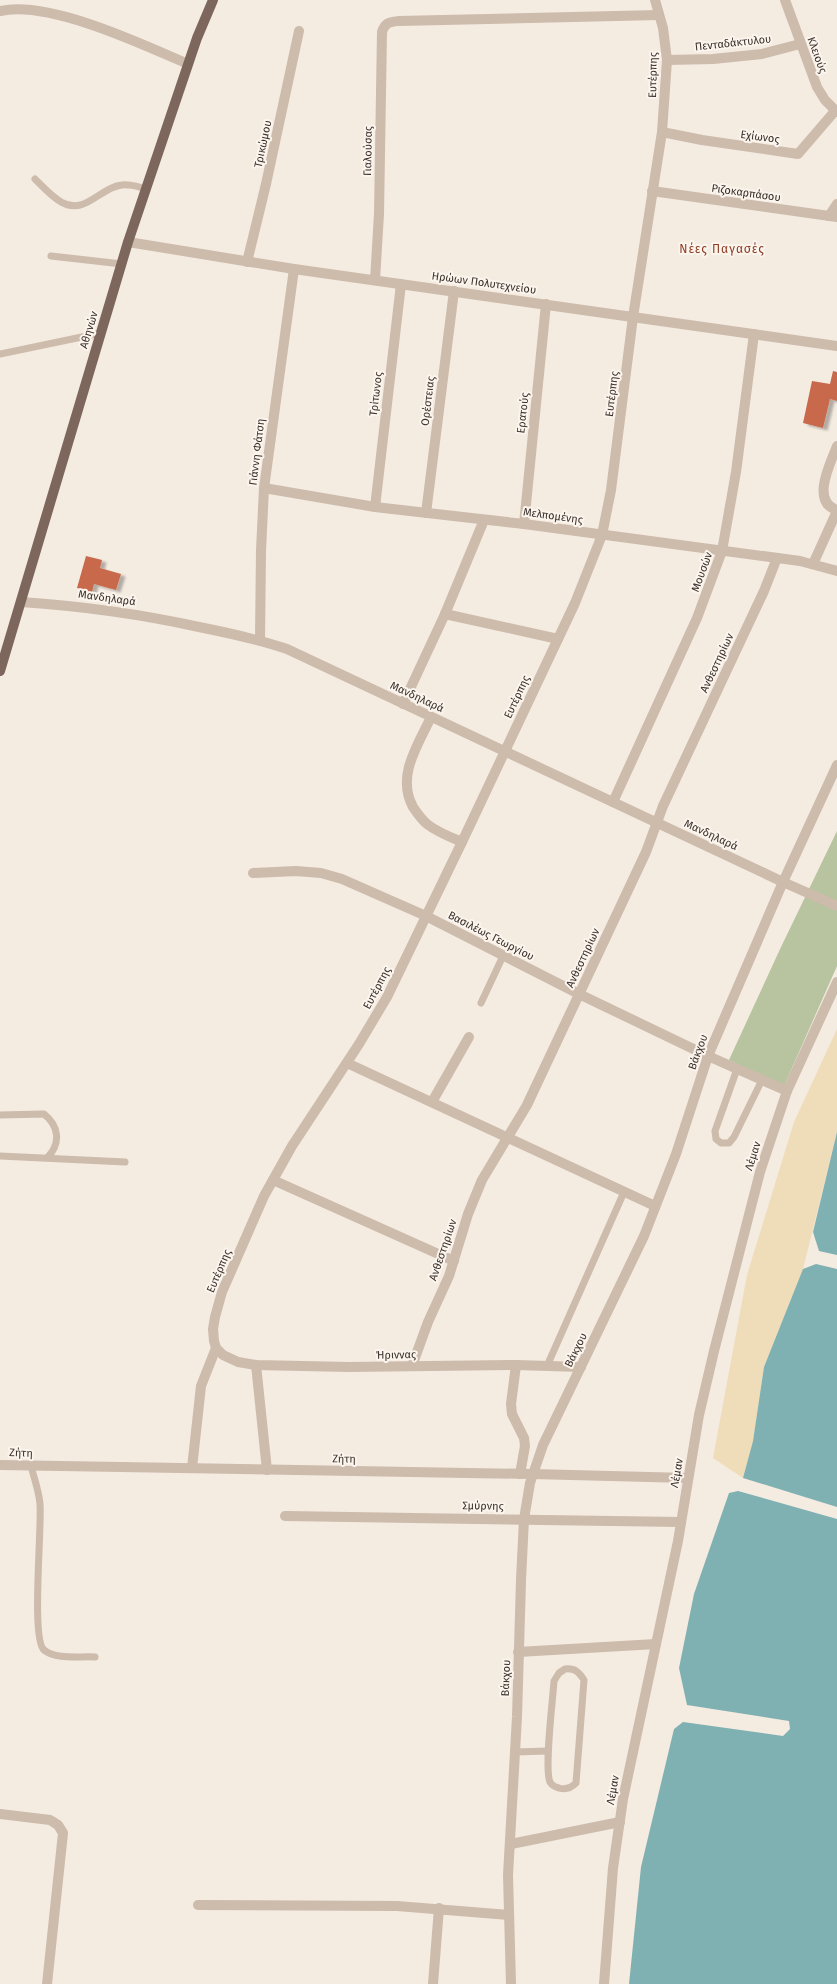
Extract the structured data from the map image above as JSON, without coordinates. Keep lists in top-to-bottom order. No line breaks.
{"streets":{"main road":["Αθηνών"],"street":["Πενταδάκτυλου","Κλειούς","Ευτέρπης","Εχίωνος","Τρικώμου","Γιαλούσας","Ριζοκαρπάσου","Ηρώων Πολυτεχνείου","Τρίτωνος","Ορέστειας","Ερατούς","Γιάννη Φάτση","Μελπομένης","Μουσών","Μανδηλαρά","Ανθεστηρίων","Βασιλέως Γεωργίου","Βάκχου","Λέμαν","Ήριννας","Ζήτη","Σμύρνης"]},"crossings":[["Πενταδάκτυλου","Κλειούς"],["Πενταδάκτυλου","Ευτέρπης"],["Κλειούς","Εχίωνος"],["Ευτέρπης","Εχίωνος"],["Ευτέρπης","Γιαλούσας"],["Ευτέρπης","Ριζοκαρπάσου"],["Ευτέρπης","Ηρώων Πολυτεχνείου"],["Ευτέρπης","Μελπομένης"],["Ευτέρπης","Μανδηλαρά"],["Ευτέρπης","Βασιλέως Γεωργίου"],["Ευτέρπης","Ήριννας"],["Τρικώμου","Ηρώων Πολυτεχνείου"],["Γιαλούσας","Ηρώων Πολυτεχνείου"],["Ηρώων Πολυτεχνείου","Αθηνών"],["Ηρώων Πολυτεχνείου","Τρίτωνος"],["Ηρώων Πολυτεχνείου","Ορέστειας"],["Ηρώων Πολυτεχνείου","Ερατούς"],["Ηρώων Πολυτεχνείου","Γιάννη Φάτση"],["Ηρώων Πολυτεχνείου","Μουσών"],["Αθηνών","Μανδηλαρά"],["Τρίτωνος","Μελπομένης"],["Ορέστειας","Μελπομένης"],["Ερατούς","Μελπομένης"],["Γιάννη Φάτση","Μελπομένης"],["Γιάννη Φάτση","Μανδηλαρά"],["Μελπομένης","Μουσών"],["Μελπομένης","Ανθεστηρίων"],["Μουσών","Μανδηλαρά"],["Μανδηλαρά","Ανθεστηρίων"],["Μανδηλαρά","Βάκχου"],["Ανθεστηρίων","Βασιλέως Γεωργίου"],["Ανθεστηρίων","Ήριννας"],["Βασιλέως Γεωργίου","Βάκχου"],["Βασιλέως Γεωργίου","Λέμαν"],["Βάκχου","Ήριννας"],["Βάκχου","Ζήτη"],["Βάκχου","Σμύρνης"],["Λέμαν","Ζήτη"],["Λέμαν","Σμύρνης"]],"districts":["Νέες Παγασές"]}
